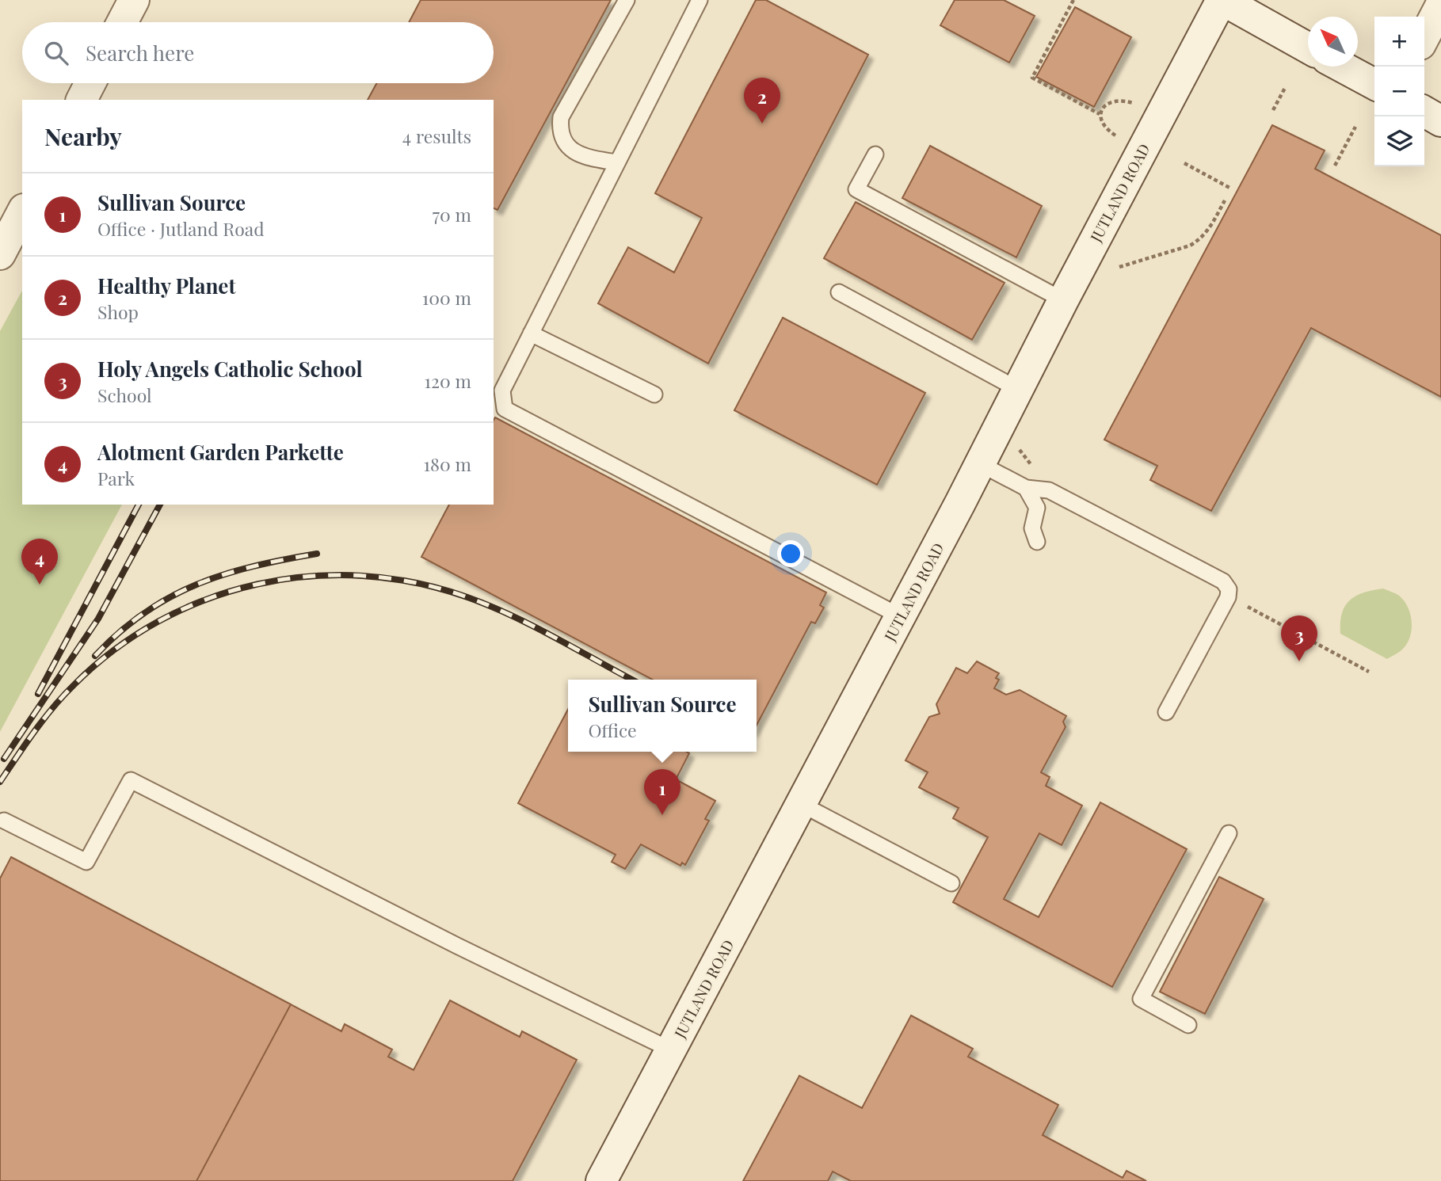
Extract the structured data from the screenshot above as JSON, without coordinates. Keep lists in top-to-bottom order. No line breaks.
{"streets":{"street":["JUTLAND ROAD"]},"north":"top left","page":{"map_buttons":["+","−"],"search":"Search here","pins":["2","4","3","1"],"heading":["Nearby","4 results"],"list":[{"mark":"1","name":"Sullivan Source","note":"Office · Jutland Road","value":"70 m"},{"mark":"2","name":"Healthy Planet","note":"Shop","value":"100 m"},{"mark":"3","name":"Holy Angels Catholic School","note":"School","value":"120 m"},{"mark":"4","name":"Alotment Garden Parkette","note":"Park","value":"180 m"}],"popup":["Sullivan Source","Office"]}}
